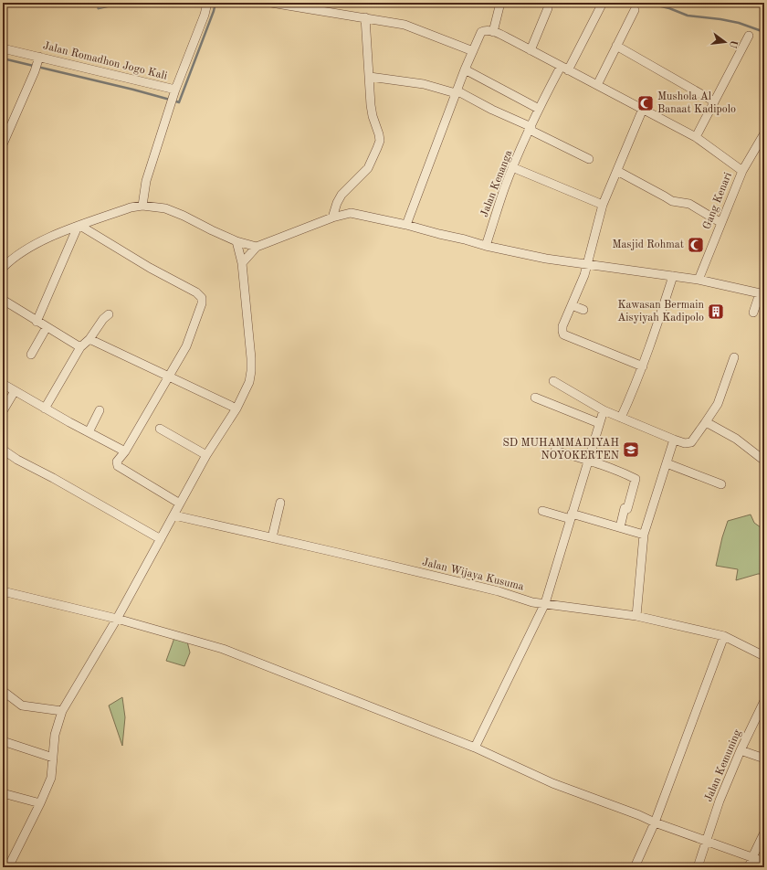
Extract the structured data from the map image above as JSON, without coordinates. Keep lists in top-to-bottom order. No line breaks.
{"streets":{"street":["Jalan Romadhon Jogo Kali","Jalan Kenanga","Gang Kenari","Jalan Wijaya Kusuma","Jalan Kemuning"]},"places":{"mosque":["Mushola Al Banaat Kadipolo","Masjid Rohmat"],"building":["Kawasan Bermain Aisyiyah Kadipolo"],"school or university":["SD MUHAMMADIYAH NOYOKERTEN"]},"north":"right"}
